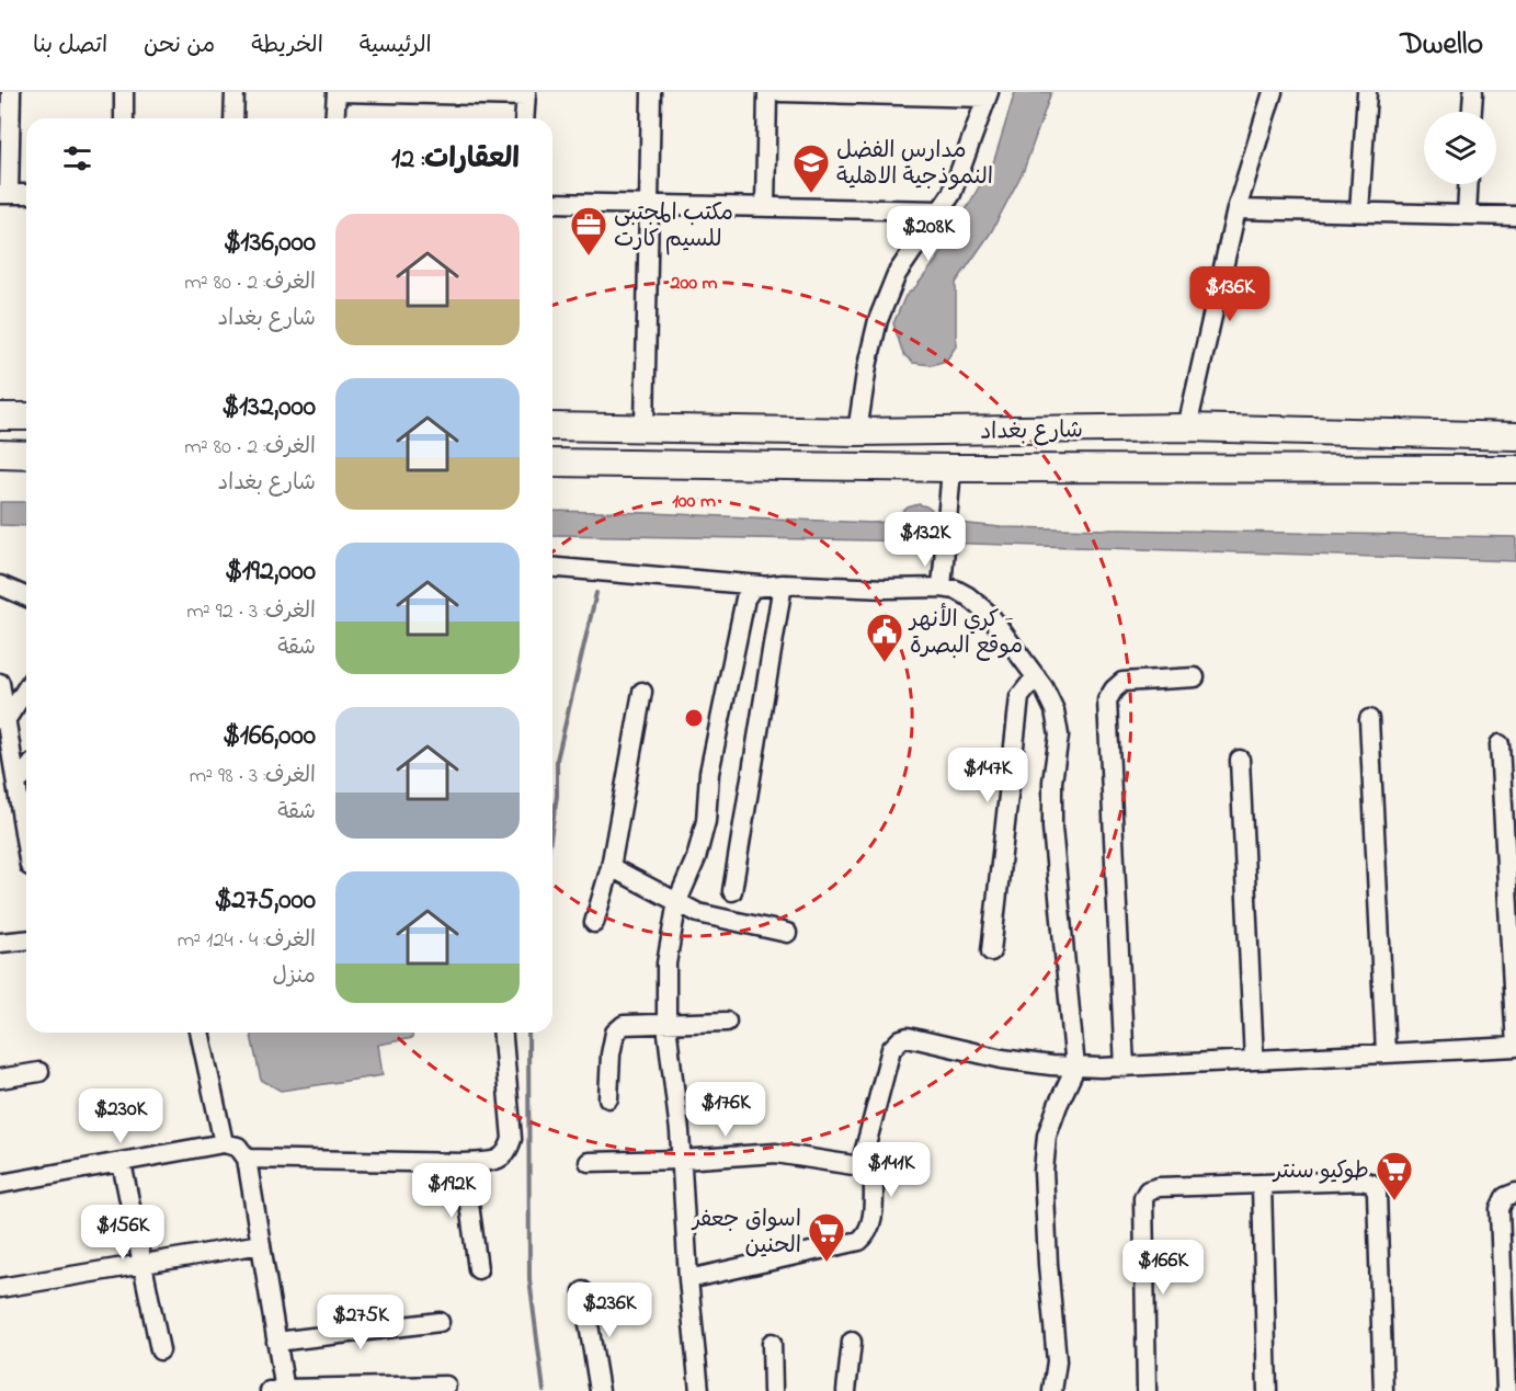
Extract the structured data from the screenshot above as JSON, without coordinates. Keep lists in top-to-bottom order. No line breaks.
{"streets":{"highway":["شارع بغداد"]},"places":{"school or university":["مدارس الفضل النموذجية الاهلية"],"office":["مكتب المجتبى للسيم كارت"],"public building":["كري الأنهر - موقع البصرة"],"supermarket":["طوكيو سنتر","اسواق جعفر الحنين"]},"page":{"header":"Dwello","nav":["الرئيسية","الخريطة","من نحن","اتصل بنا"],"heading":"العقارات: 12","list":[{"name":"$136,000","note":"الغرف: 2 · 80 m² · شارع بغداد"},{"name":"$132,000","note":"الغرف: 2 · 80 m² · شارع بغداد"},{"name":"$192,000","note":"الغرف: 3 · 92 m² · شقة"},{"name":"$166,000","note":"الغرف: 3 · 98 m² · شقة"},{"name":"$275,000","note":"الغرف: 4 · 124 m² · منزل"}],"price":["$208K","$136K","$132K","$147K","$176K","$230K","$141K","$192K","$156K","$166K","$236K","$275K"]},"rings":["200 m","100 m"]}
